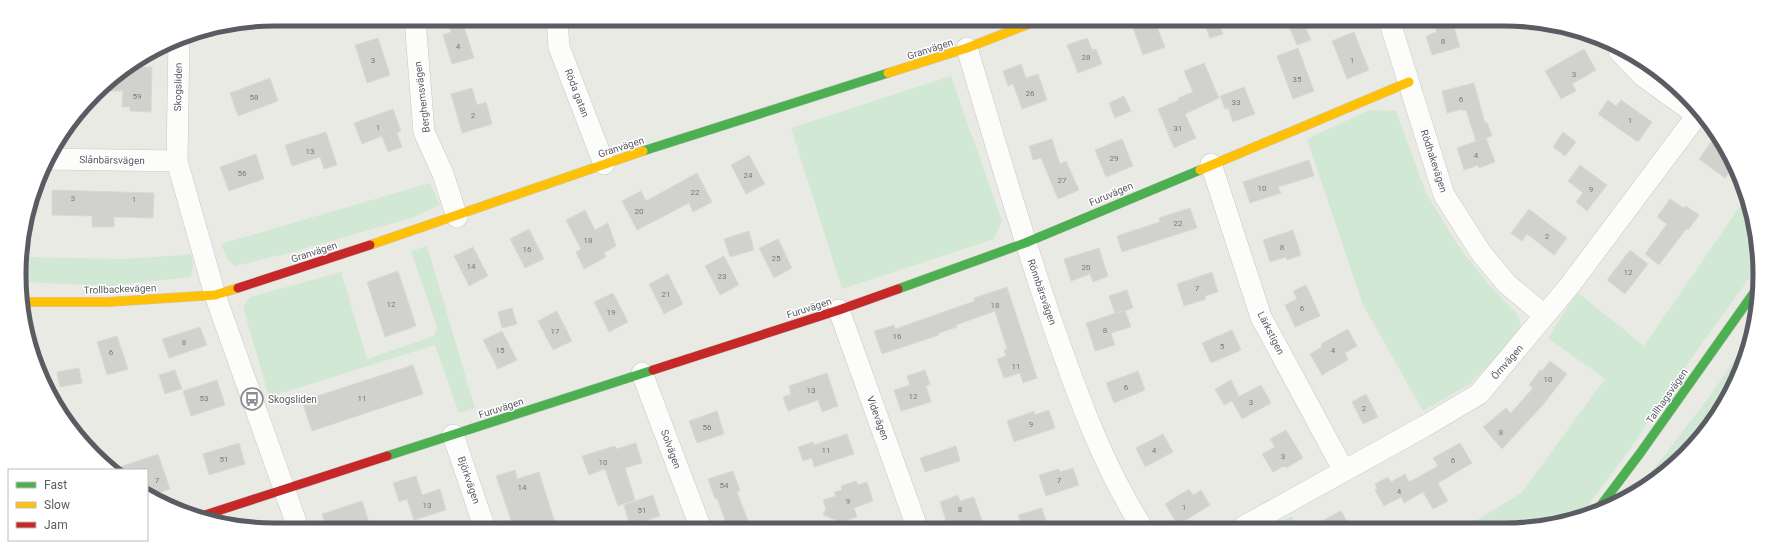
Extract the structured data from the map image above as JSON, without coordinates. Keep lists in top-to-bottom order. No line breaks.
{"streets":{"street":["Granvägen","Skogsliden","Röda gatan","Berghemsvägen","Slånbärsvägen","Rödhakevägen","Furuvägen","Trollbackevägen","Rönnbärsvägen","Lärkstigen","Örnvägen","Tallhagsvägen","Videvägen","Solvägen","Björkvägen"]},"crossings":[["Granvägen","Skogsliden"],["Granvägen","Röda gatan"],["Granvägen","Berghemsvägen"],["Granvägen","Trollbackevägen"],["Granvägen","Rönnbärsvägen"],["Skogsliden","Slånbärsvägen"],["Skogsliden","Furuvägen"],["Skogsliden","Trollbackevägen"],["Rödhakevägen","Furuvägen"],["Rödhakevägen","Örnvägen"],["Furuvägen","Rönnbärsvägen"],["Furuvägen","Lärkstigen"],["Furuvägen","Videvägen"],["Furuvägen","Solvägen"],["Furuvägen","Björkvägen"],["Lärkstigen","Örnvägen"]],"places":{"bus stop":["Skogsliden"]},"house_numbers":["8","4","28","3","1","3","35","26","59","58","6","33","2","1","1","31","13","4","29","56","24","27","10","9","22","3","1","20","22","2","18","8","16","25","14","20","12","23","7","21","12","18","6","19","8","17","16","8","5","15","4","6","11","10","6","13","12","53","11","3","2","9","56","8","11","4","3","51","6","10","7","7","54","14","4","9","13","1","8","51"],"legend":["Fast","Slow","Jam"]}
